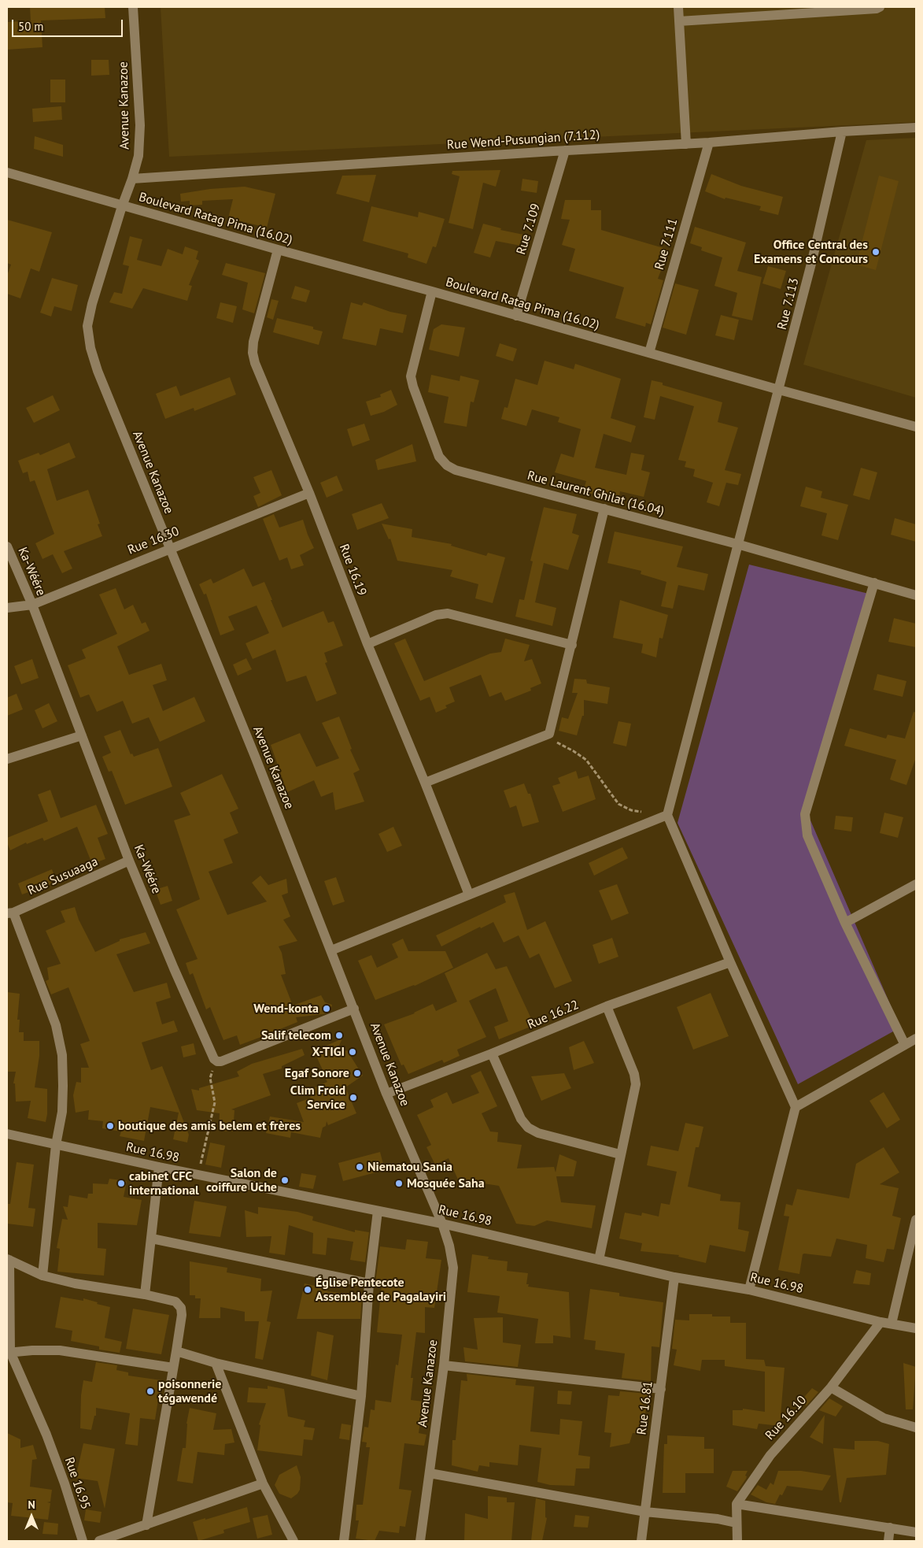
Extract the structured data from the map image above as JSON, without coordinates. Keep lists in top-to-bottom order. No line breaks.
{"streets":{"street":["Avenue Kanazoe","Rue Wend-Pusungian (7.112)","Boulevard Ratag Pima (16.02)","Rue 7.109","Rue 7.111","Rue 7.113","Rue Laurent Ghilat (16.04)","Rue 16.30","Rue 16.19","Ka-Wéére","Rue Susuaaga","Rue 16.22","Rue 16.98","Rue 16.81","Rue 16.10","Rue 16.95"]},"crossings":[["Avenue Kanazoe","Rue Wend-Pusungian (7.112)"],["Avenue Kanazoe","Boulevard Ratag Pima (16.02)"],["Avenue Kanazoe","Rue 16.30"],["Avenue Kanazoe","Rue 16.22"],["Avenue Kanazoe","Rue 16.98"],["Rue Wend-Pusungian (7.112)","Rue 7.109"],["Rue Wend-Pusungian (7.112)","Rue 7.111"],["Rue Wend-Pusungian (7.112)","Rue 7.113"],["Boulevard Ratag Pima (16.02)","Rue 7.109"],["Boulevard Ratag Pima (16.02)","Rue 7.111"],["Boulevard Ratag Pima (16.02)","Rue 7.113"],["Boulevard Ratag Pima (16.02)","Rue Laurent Ghilat (16.04)"],["Boulevard Ratag Pima (16.02)","Rue 16.19"],["Rue 7.113","Rue Laurent Ghilat (16.04)"],["Rue 16.30","Rue 16.19"],["Rue 16.30","Ka-Wéére"],["Ka-Wéére","Rue Susuaaga"],["Rue 16.98","Rue 16.81"],["Rue 16.98","Rue 16.10"]],"places":["Office Central des Examens et Concours","Wend-konta","Salif telecom","X-TIGI","Egaf Sonore","Clim Froid Service","boutique des amis belem et frères","Niematou Sania","Salon de coiffure Uche","cabinet CFC international","Mosquée Saha","Église Pentecote Assemblée de Pagalayiri","poisonnerie tégawendé"],"scale_bar":"50 m","north":"top"}
